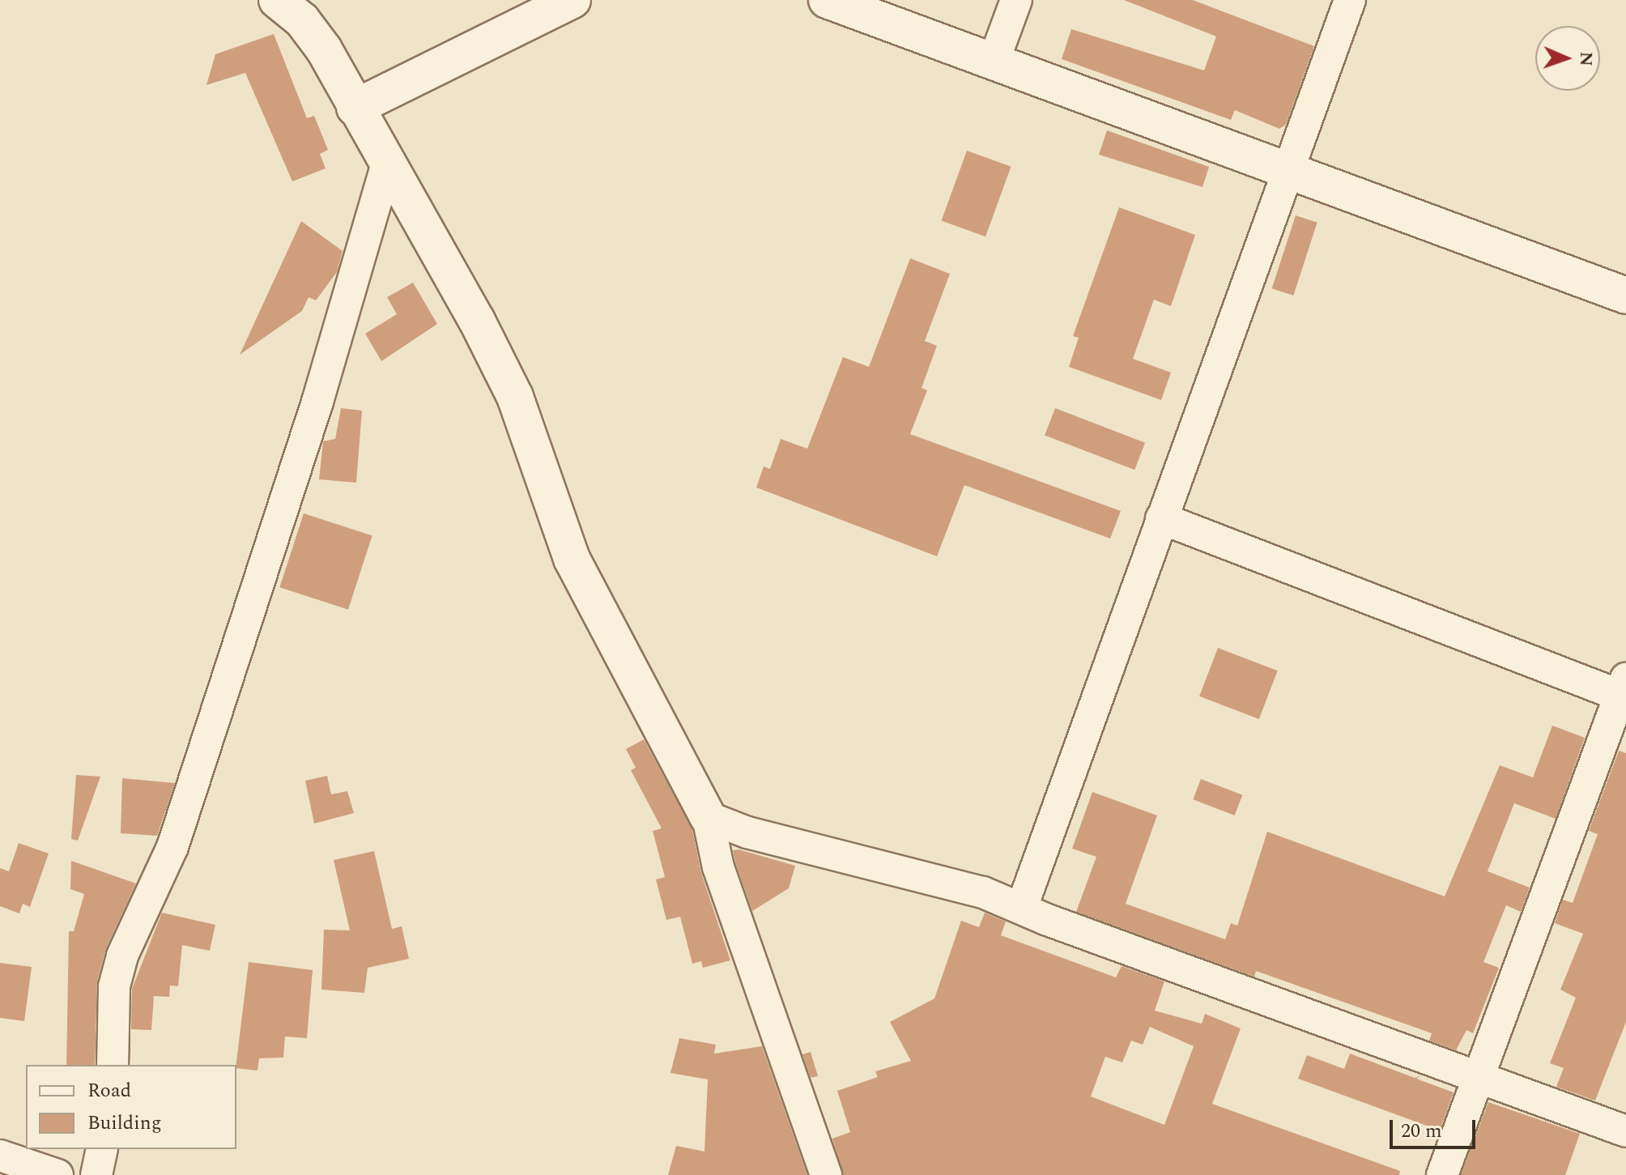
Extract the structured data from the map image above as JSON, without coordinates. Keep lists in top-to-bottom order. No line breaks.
{"legend":["Road","Building"],"scale_bar":"20 m","north":"right"}
